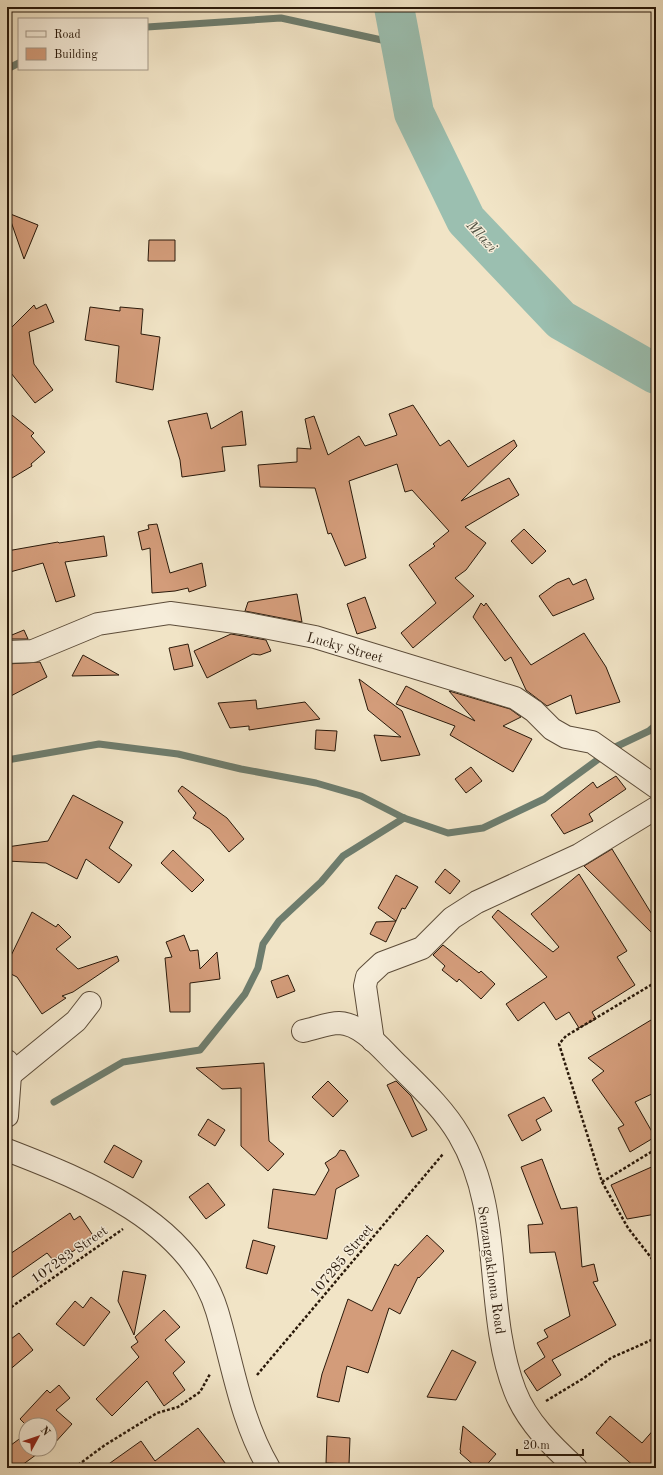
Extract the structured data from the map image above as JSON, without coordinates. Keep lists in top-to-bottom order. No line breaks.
{"streets":{"street":["Lucky Street","Senzangakhona Road"],"path":["107283 Street","107285 Street"]},"crossings":[["107285 Street","Senzangakhona Road"]],"water":["Mlazi"],"legend":["Road","Building"],"scale_bar":"20 m","north":"top right"}
